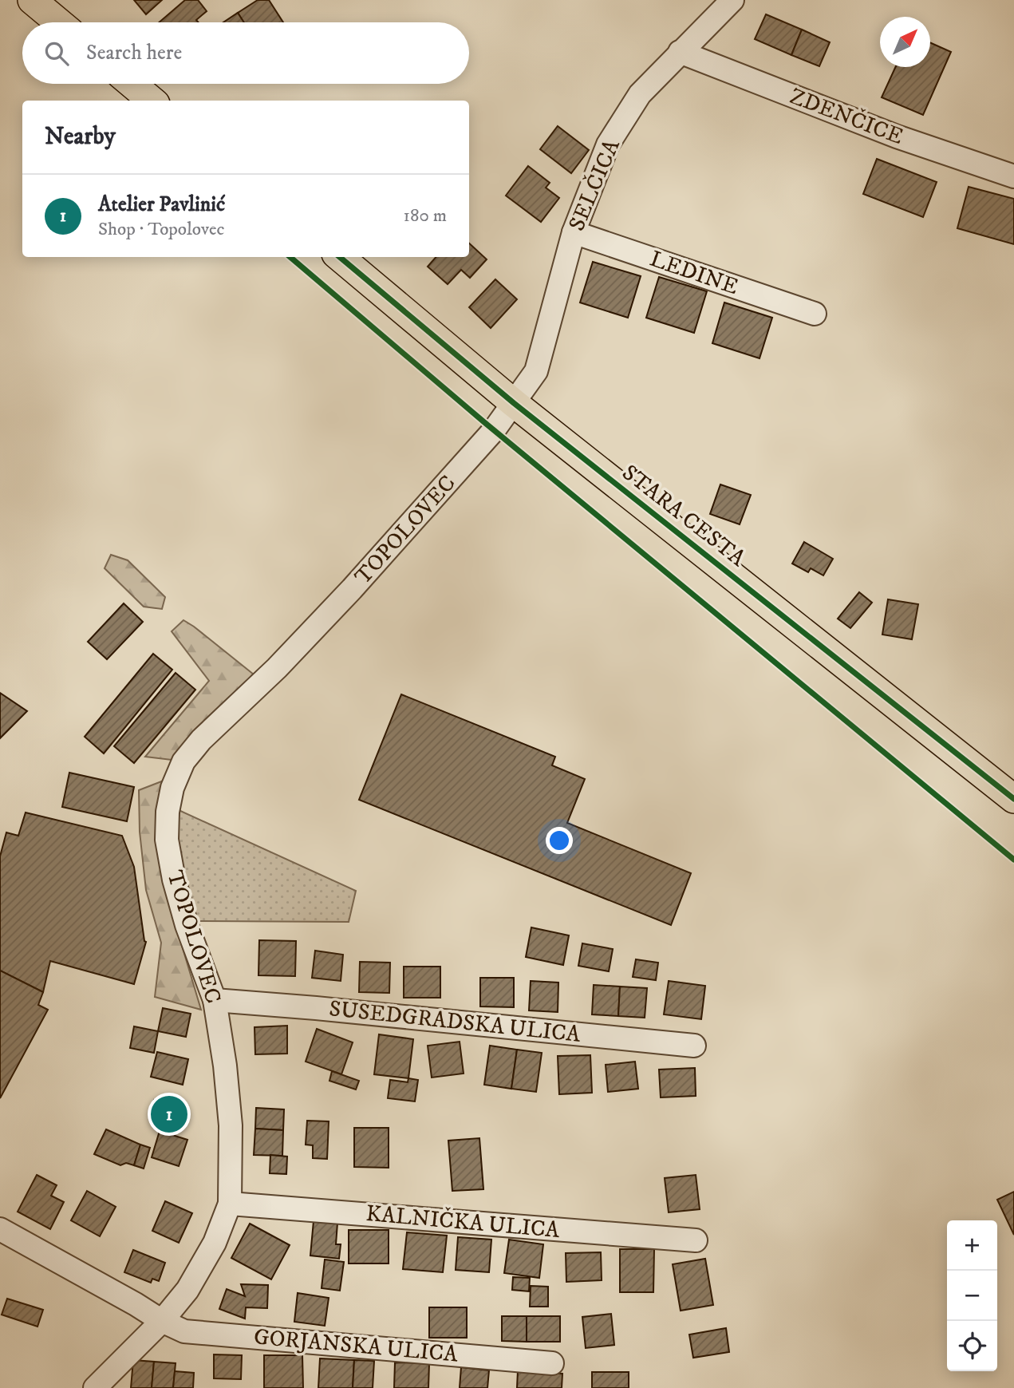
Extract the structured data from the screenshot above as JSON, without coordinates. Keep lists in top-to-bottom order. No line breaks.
{"streets":{"main road":["STARA CESTA"],"street":["ZDENČICE","SELČICA","LEDINE","TOPOLOVEC","SUSEDGRADSKA ULICA","KALNIČKA ULICA","GORJANSKA ULICA"]},"crossings":[["ZDENČICE","SELČICA"],["SELČICA","LEDINE"],["SELČICA","STARA CESTA"],["SELČICA","TOPOLOVEC"],["STARA CESTA","TOPOLOVEC"],["TOPOLOVEC","SUSEDGRADSKA ULICA"],["TOPOLOVEC","KALNIČKA ULICA"],["TOPOLOVEC","GORJANSKA ULICA"]],"north":"top right","page":{"search":"Search here","heading":"Nearby","list":[{"mark":"1","name":"Atelier Pavlinić","note":"Shop · Topolovec","value":"180 m"}],"pins":"1","map_buttons":["+","−"]}}
